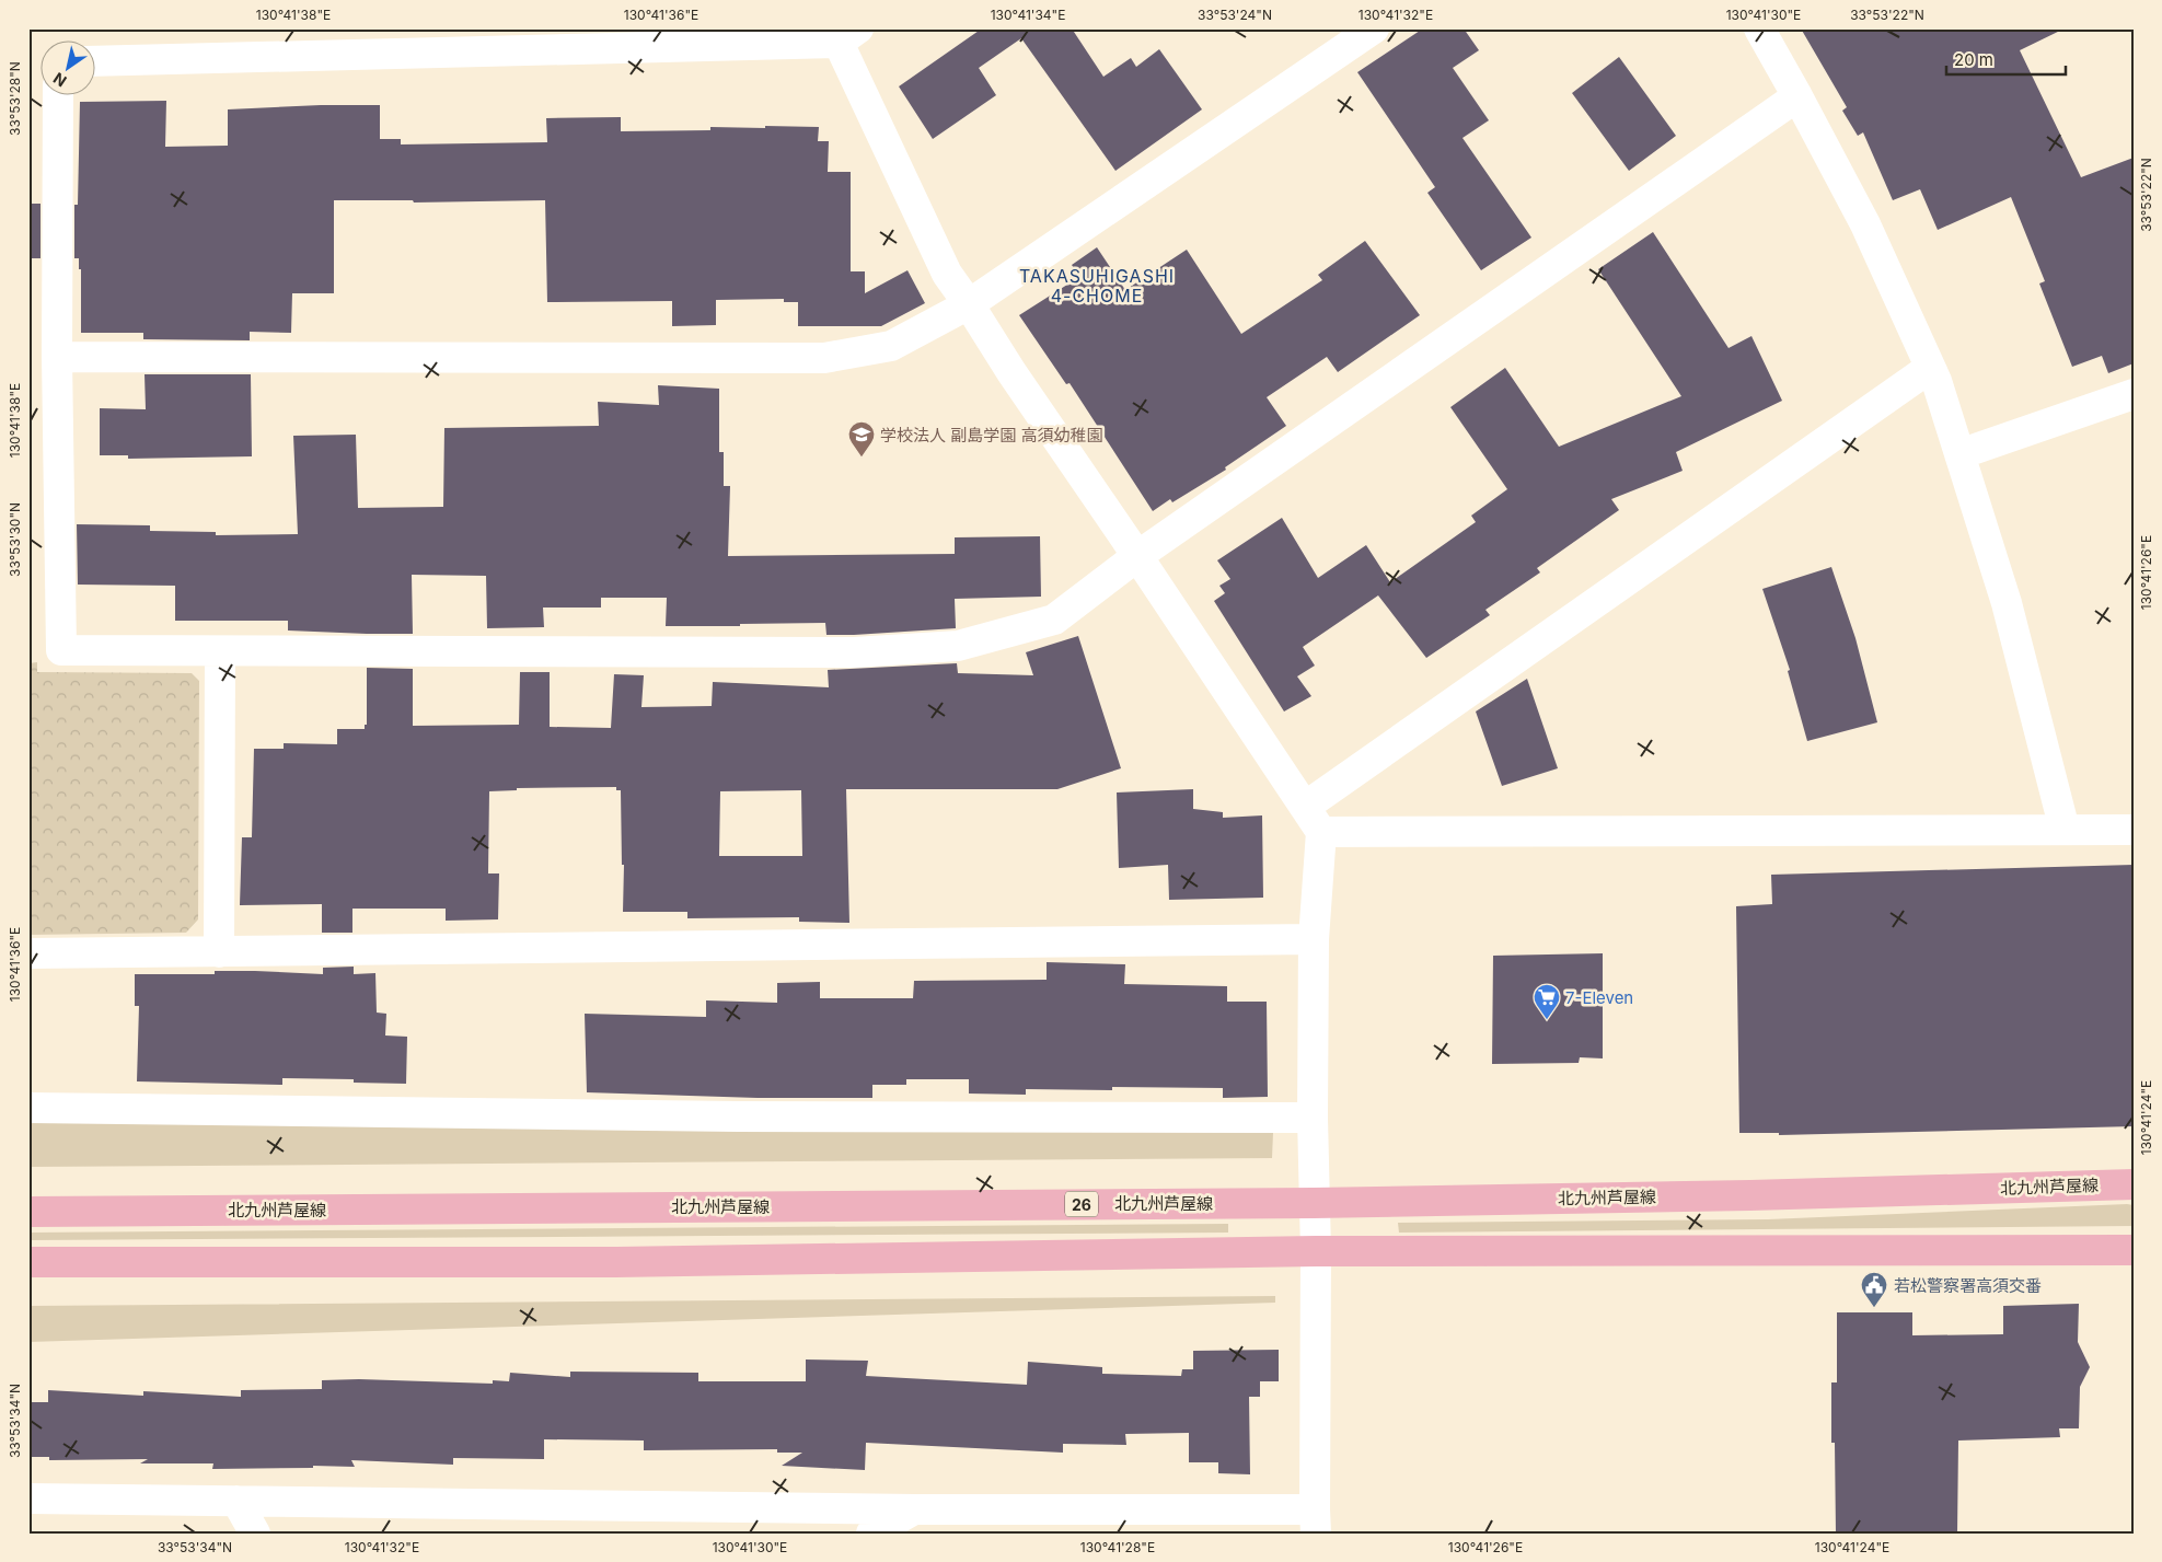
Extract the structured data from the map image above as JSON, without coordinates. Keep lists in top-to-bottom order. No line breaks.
{"streets":{"main road":["北九州芦屋線","26"]},"districts":["TAKASUHIGASHI 4-CHOME"],"places":{"school or university":["学校法人 副島学園 高須幼稚園"],"supermarket":["7-Eleven"],"public building":["若松警察署高須交番"]},"scale_bar":"20 m","north":"bottom left","coordinates":["130°41'38\"E","130°41'36\"E","130°41'34\"E","33°53'24\"N","130°41'32\"E","130°41'30\"E","33°53'22\"N","33°53'28\"N","33°53'30\"N","130°41'26\"E","130°41'24\"E","33°53'34\"N","130°41'28\"E"]}
